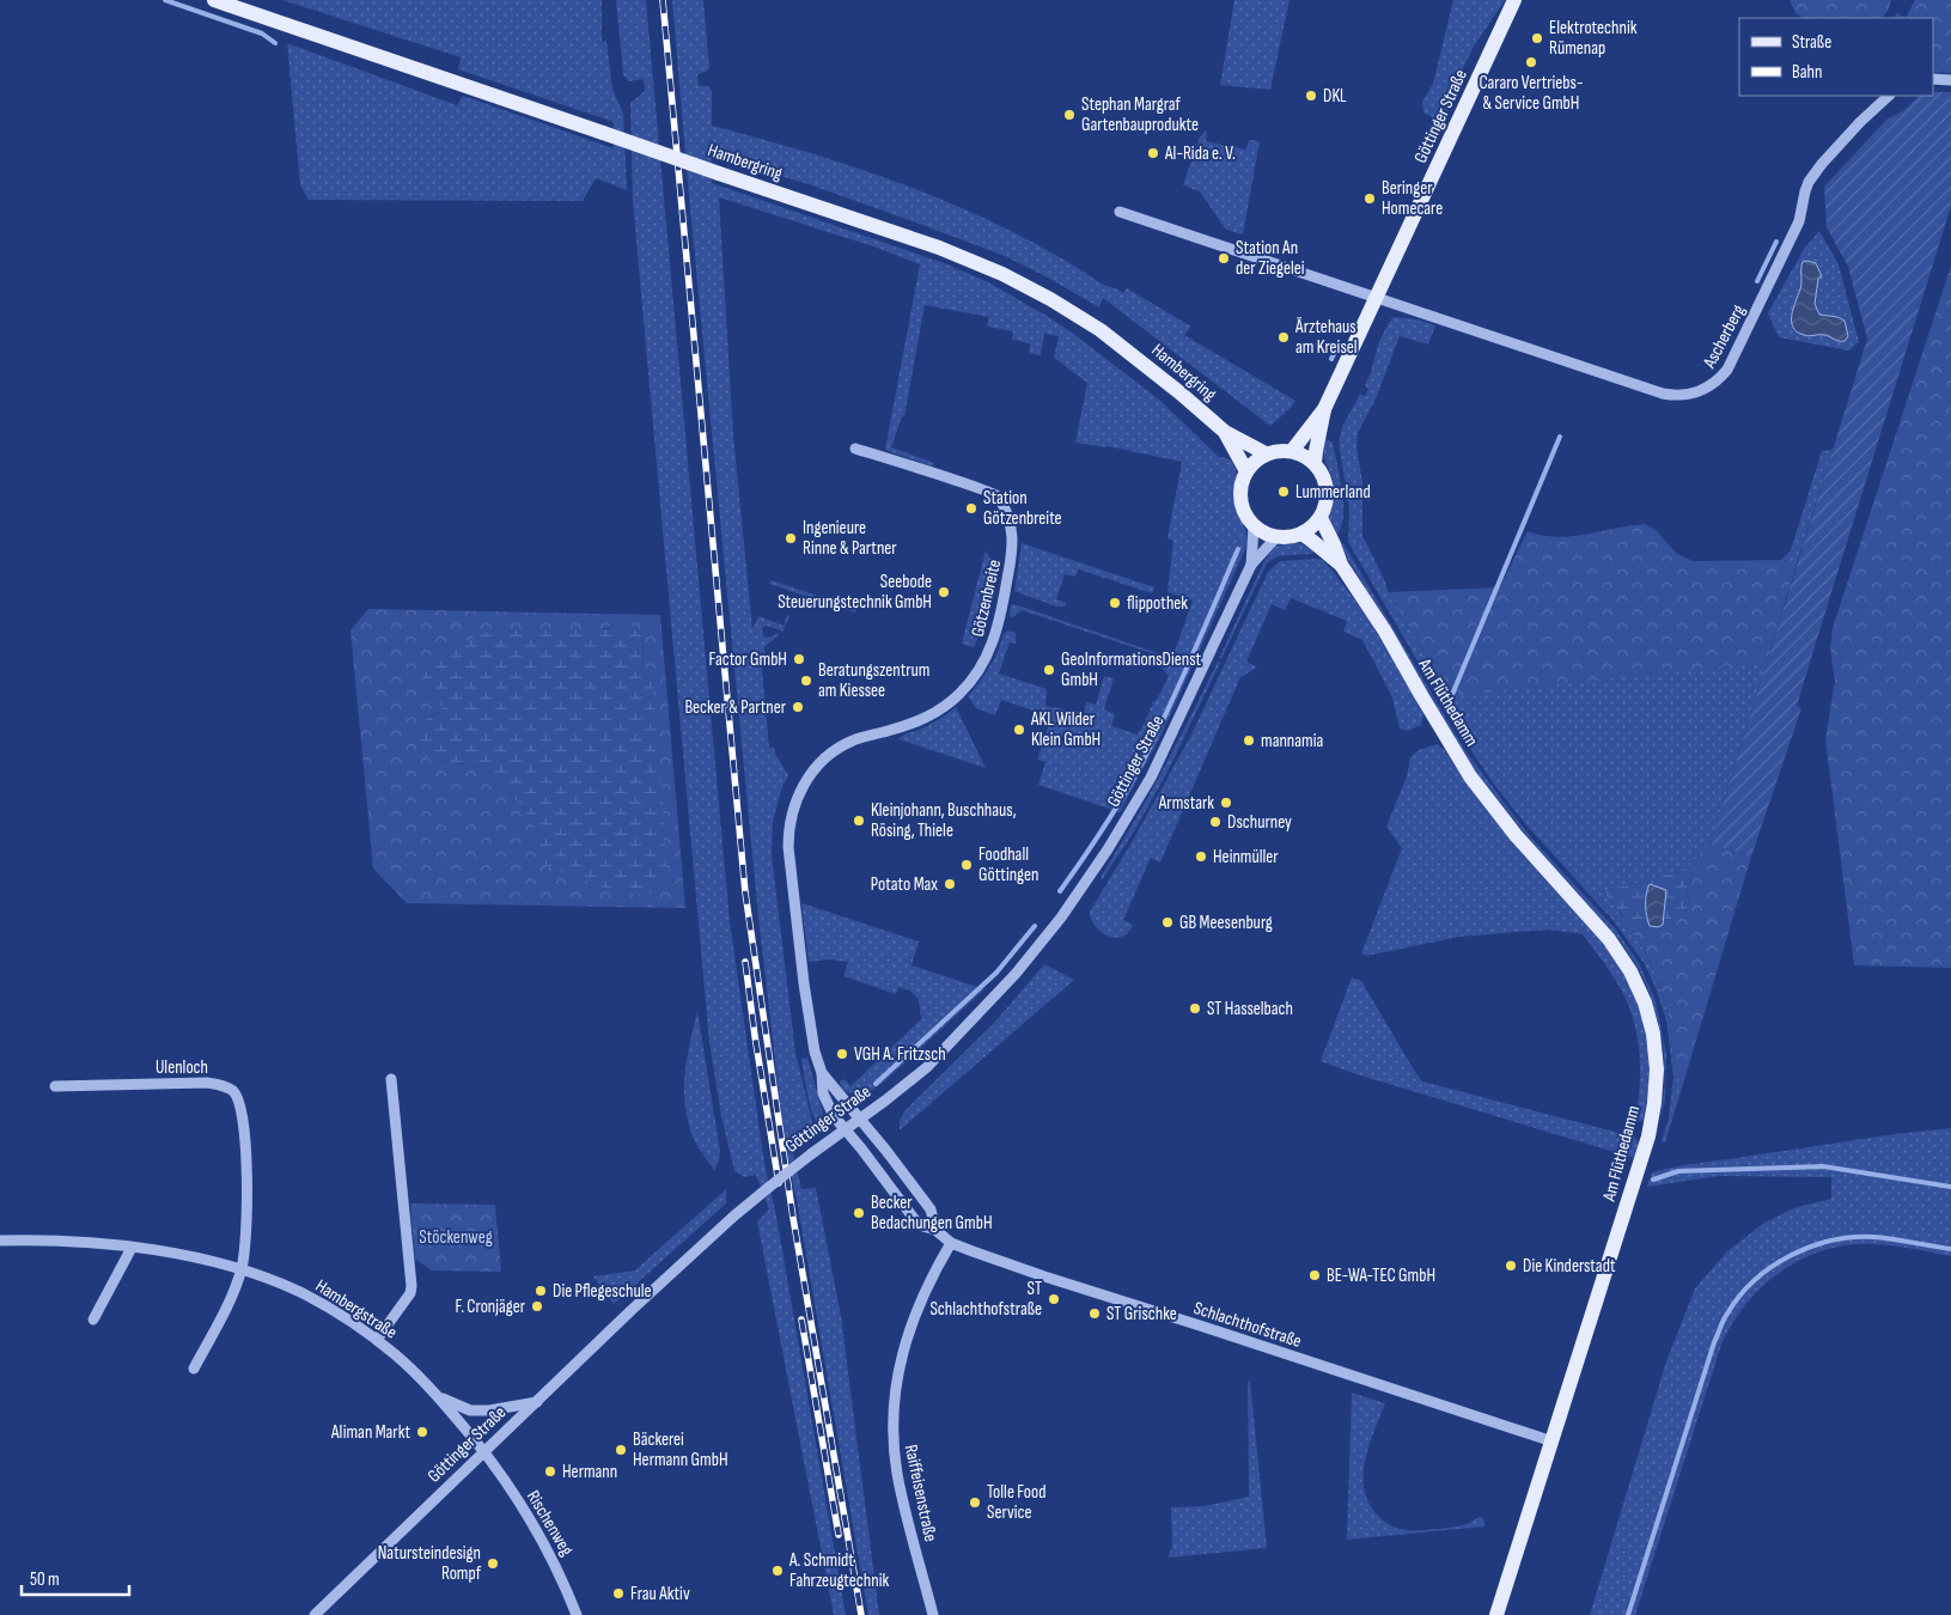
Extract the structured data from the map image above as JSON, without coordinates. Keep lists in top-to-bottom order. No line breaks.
{"streets":{"main road":["Göttinger Straße","Hambergring","Am Flüthedamm"],"street":["Ascherberg","Götzenbreite","Ulenloch","Hambergstraße","Schlachthofstraße","Raiffeisenstraße","Rischenweg"]},"crossings":[["Göttinger Straße","Hambergring"],["Göttinger Straße","Ascherberg"],["Göttinger Straße","Götzenbreite"],["Göttinger Straße","Am Flüthedamm"],["Göttinger Straße","Hambergstraße"],["Göttinger Straße","Schlachthofstraße"],["Göttinger Straße","Rischenweg"],["Hambergring","Am Flüthedamm"],["Götzenbreite","Schlachthofstraße"],["Am Flüthedamm","Schlachthofstraße"],["Ulenloch","Hambergstraße"],["Hambergstraße","Rischenweg"],["Schlachthofstraße","Raiffeisenstraße"]],"parks":["Stöckenweg"],"places":["Elektrotechnik Rümenap","Cararo Vertriebs- & Service GmbH","DKL","Stephan Margraf Gartenbauprodukte","Al-Rida e. V.","Beringer Homecare","Station An der Ziegelei","Ärztehaus am Kreisel","Lummerland","Station Götzenbreite","Ingenieure Rinne & Partner","Seebode Steuerungstechnik GmbH","flippothek","Factor GmbH","GeoInformationsDienst GmbH","Beratungszentrum am Kiessee","Becker & Partner","AKL Wilder Klein GmbH","mannamia","Armstark","Kleinjohann, Buschhaus, Rösing, Thiele","Dschurney","Heinmüller","Foodhall Göttingen","Potato Max","GB Meesenburg","ST Hasselbach","VGH A. Fritzsch","Becker Bedachungen GmbH","Die Kinderstadt","BE-WA-TEC GmbH","Die Pflegeschule","ST Schlachthofstraße","F. Cronjäger","ST Grischke","Aliman Markt","Bäckerei Hermann GmbH","Hermann","Tolle Food Service","Natursteindesign Rompf","A. Schmidt Fahrzeugtechnik","Frau Aktiv"],"legend":["Straße","Bahn"],"scale_bar":"50 m"}
